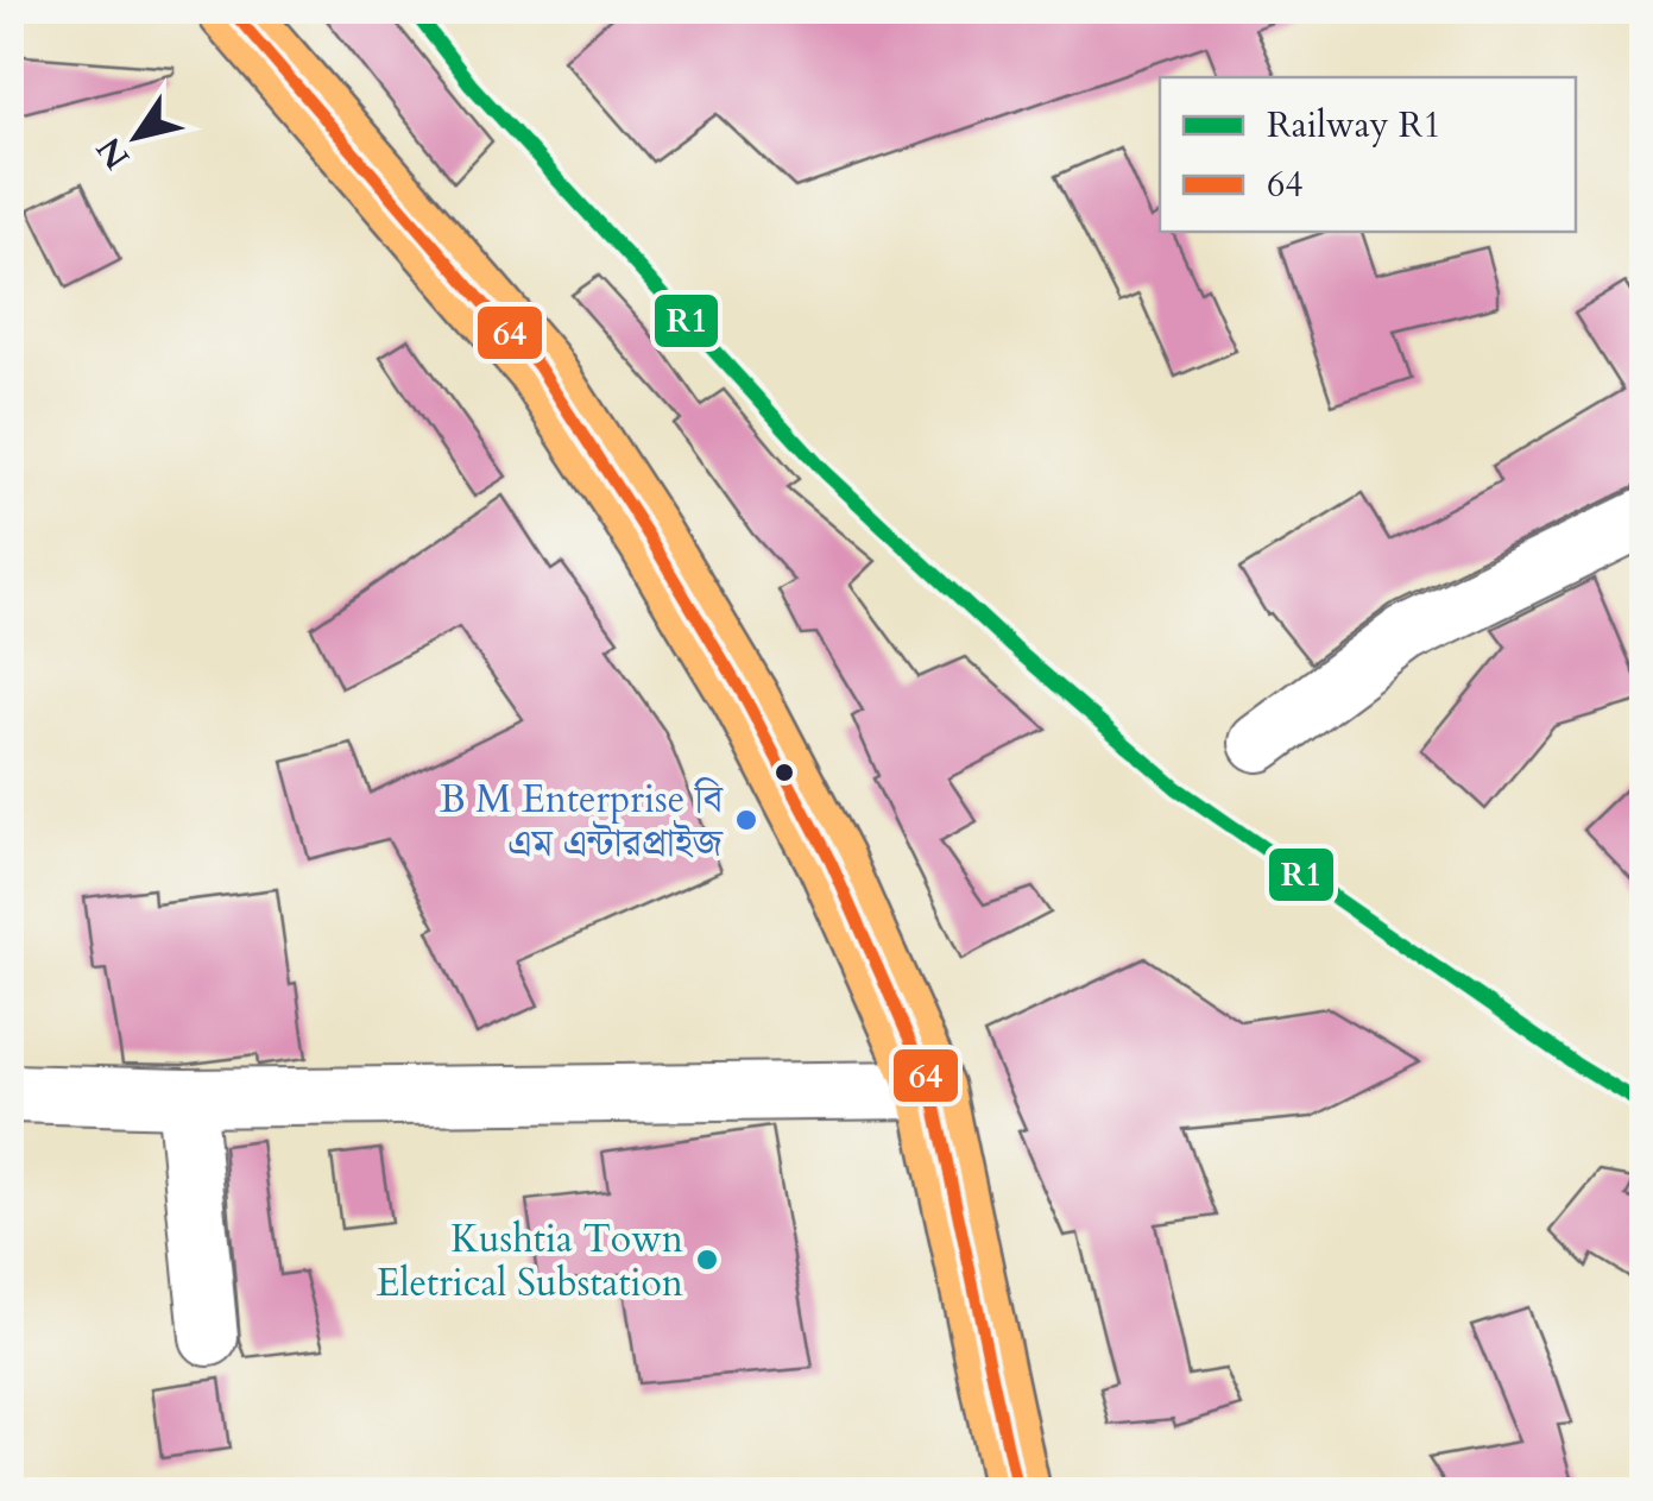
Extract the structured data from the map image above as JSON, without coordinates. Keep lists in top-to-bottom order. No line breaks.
{"places":["B M Enterprise বি এম এন্টারপ্রাইজ","Kushtia Town Eletrical Substation"],"lines":["rail line R1","transit line 64"],"legend":["Railway R1","64"],"north":"bottom left"}
